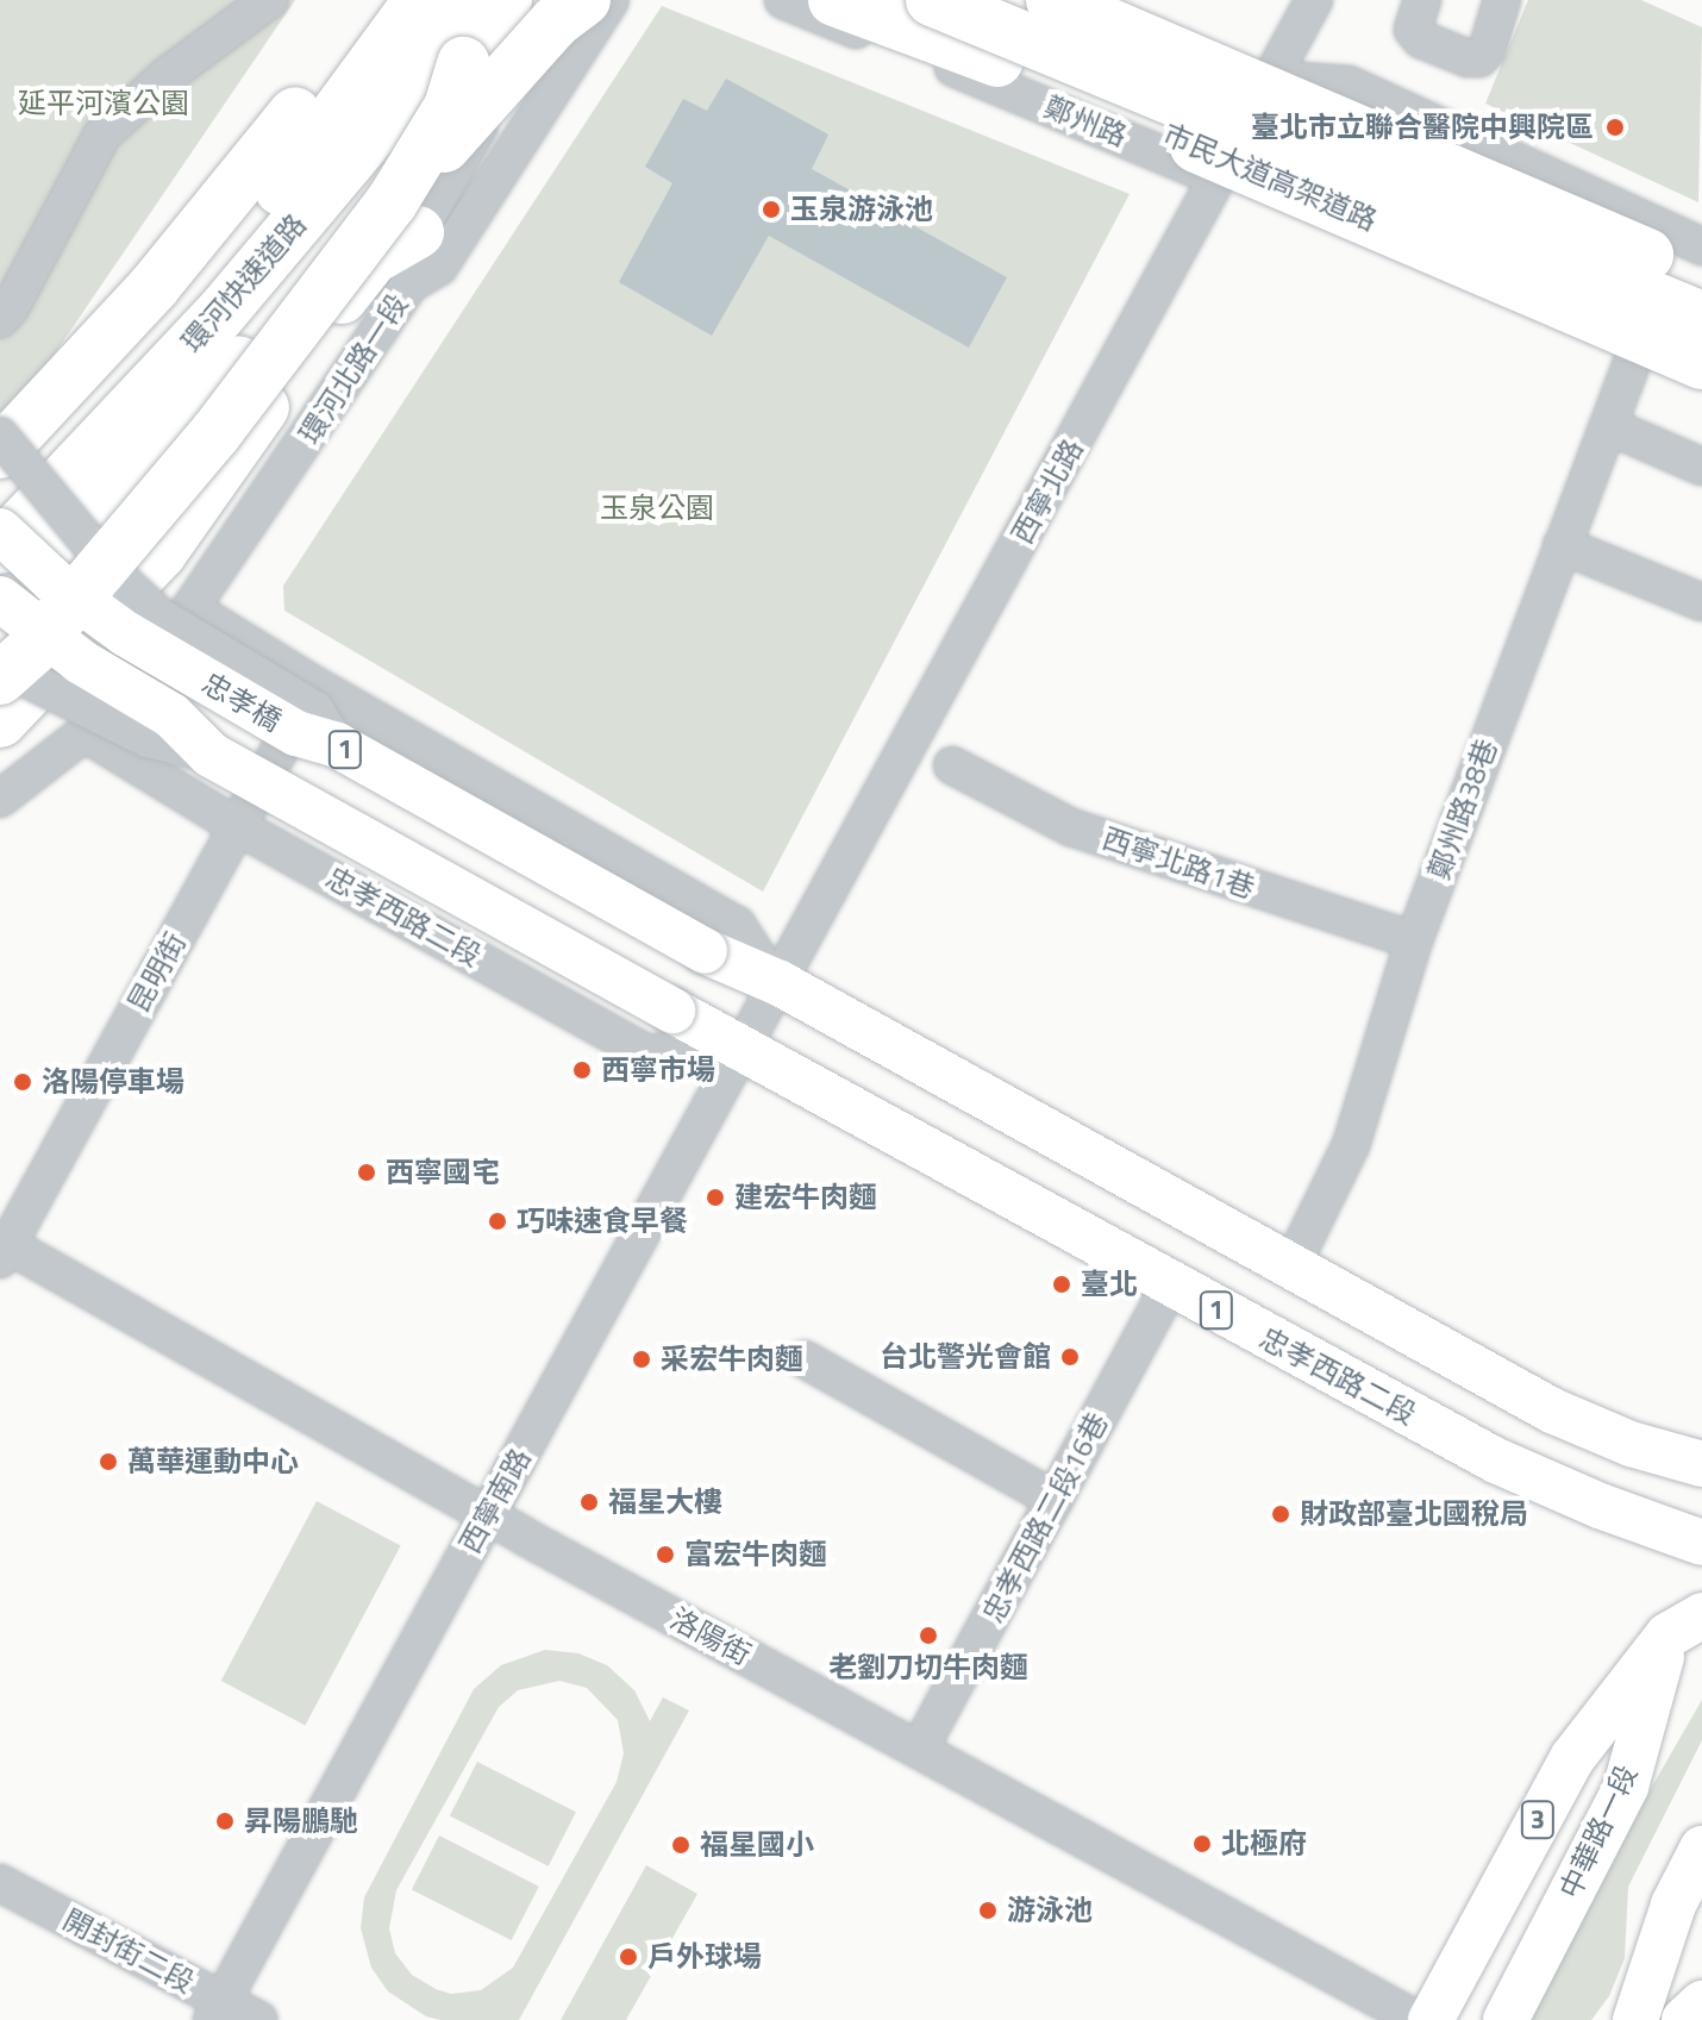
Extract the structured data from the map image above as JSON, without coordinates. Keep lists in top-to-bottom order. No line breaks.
{"streets":{"highway":["市民大道高架道路","環河快速道路"],"main road":["忠孝橋","1","忠孝西路二段","3","中華路一段"],"street":["鄭州路","環河北路一段","西寧北路","鄭州路38巷","西寧北路1巷","昆明街","西寧南路","忠孝西路二段16巷","洛陽街","開封街二段"]},"crossings":[["鄭州路","西寧北路"],["鄭州路","鄭州路38巷"],["環河北路一段","忠孝西路二段"],["西寧北路","忠孝橋"],["西寧北路","1"],["西寧北路","西寧南路"],["忠孝橋","1"],["忠孝橋","忠孝西路二段"],["忠孝橋","西寧南路"],["1","鄭州路38巷"],["1","西寧南路"],["鄭州路38巷","西寧北路1巷"],["忠孝西路二段","昆明街"],["忠孝西路二段","西寧南路"],["忠孝西路二段","忠孝西路二段16巷"],["昆明街","洛陽街"],["西寧南路","洛陽街"],["西寧南路","開封街二段"],["忠孝西路二段16巷","洛陽街"]],"parks":["延平河濱公園","玉泉公園"],"places":["臺北市立聯合醫院中興院區","玉泉游泳池","西寧市場","洛陽停車場","西寧國宅","建宏牛肉麵","巧味速食早餐","臺北","台北警光會館","采宏牛肉麵","萬華運動中心","福星大樓","財政部臺北國稅局","富宏牛肉麵","老劉刀切牛肉麵","昇陽鵬馳","北極府","福星國小","游泳池","戶外球場"]}
